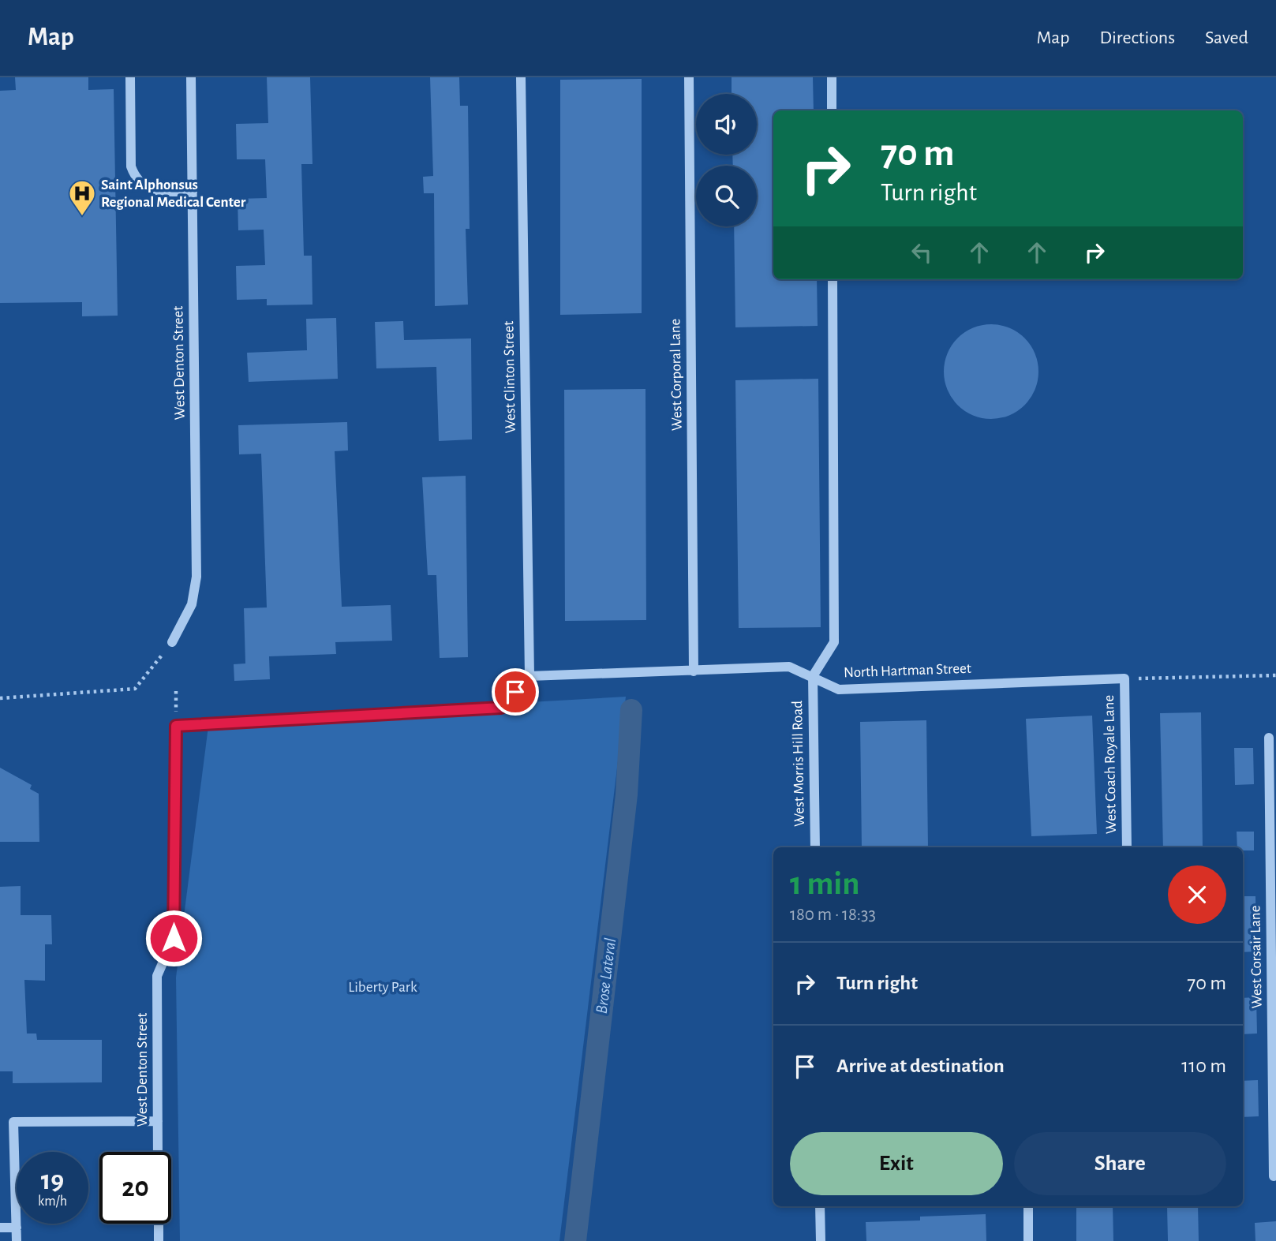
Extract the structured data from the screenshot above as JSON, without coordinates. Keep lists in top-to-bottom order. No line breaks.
{"streets":{"street":["West Denton Street","West Corporal Lane","West Clinton Street","North Hartman Street","West Morris Hill Road","West Coach Royale Lane","West Corsair Lane"]},"crossings":[["West Denton Street","West Clinton Street"],["West Denton Street","North Hartman Street"],["West Corporal Lane","North Hartman Street"],["West Clinton Street","North Hartman Street"],["North Hartman Street","West Morris Hill Road"],["North Hartman Street","West Coach Royale Lane"]],"water":["Brose Lateral"],"parks":["Liberty Park"],"places":{"hospital":["Saint Alphonsus Regional Medical Center"]},"page":{"header":"Map","nav":["Map","Directions","Saved"],"turn":["70 m","Turn right"],"heading":["1 min","180 m · 18:33"],"list":[{"name":"Turn right","value":"70 m"},{"name":"Arrive at destination","value":"110 m"}],"buttons":["Exit","Share"],"speed":"19 km/h","limit":"20"}}
